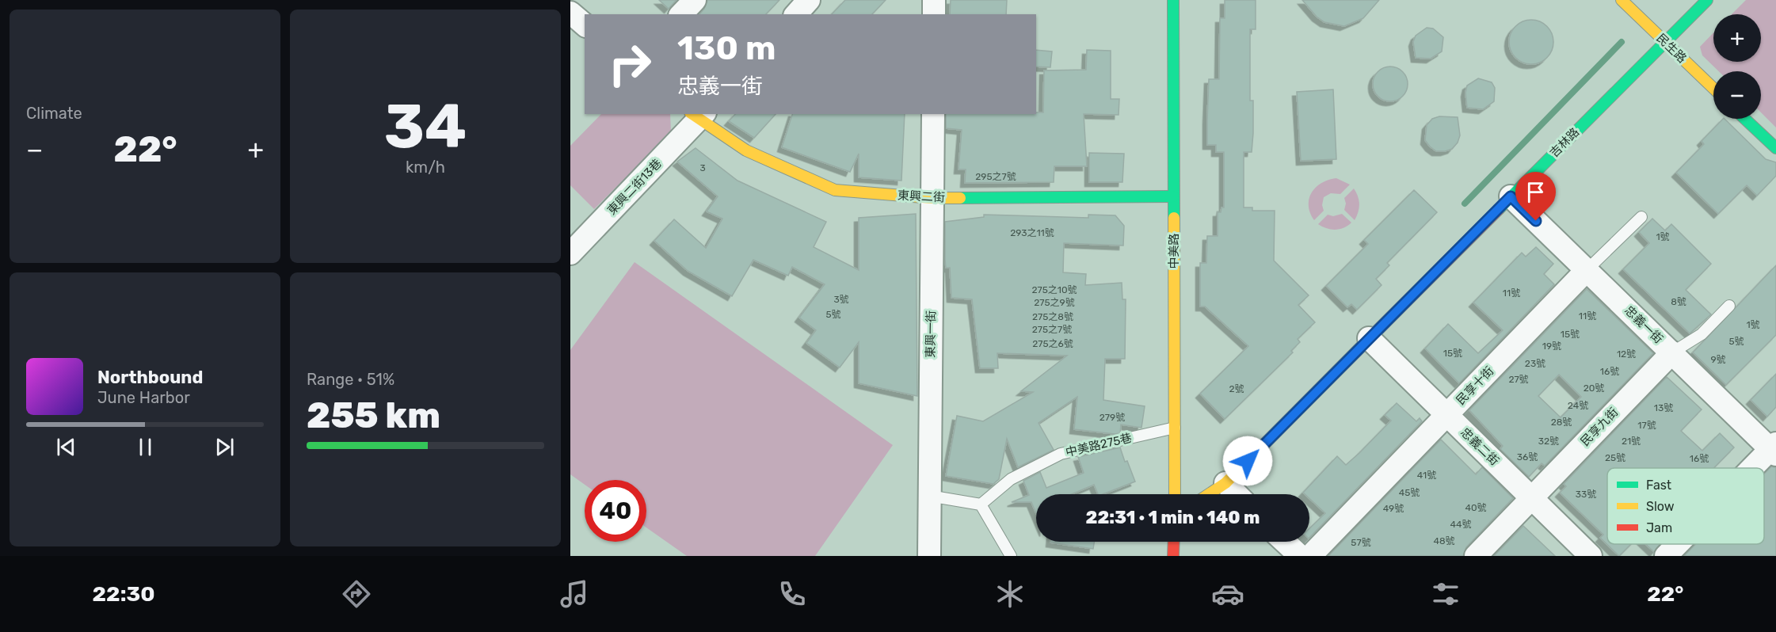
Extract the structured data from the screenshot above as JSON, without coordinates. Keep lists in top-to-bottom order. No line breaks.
{"streets":{"street":["民生路","吉林路","東興二街13巷","東興二街","中美路","忠義一街","東興一街","民享十街","民享九街","忠義二街"],"lane":["中美路275巷"]},"crossings":[["民生路","吉林路"],["吉林路","忠義一街"],["吉林路","忠義二街"],["東興二街13巷","東興二街"],["東興二街","中美路"],["東興二街","東興一街"],["中美路","中美路275巷"],["忠義一街","民享十街"],["忠義一街","民享九街"],["民享十街","忠義二街"],["民享九街","忠義二街"]],"house_numbers":["3","295之7號","293之11號","1號","275之10號","11號","3號","8號","275之9號","5號","11號","275之8號","1號","275之7號","15號","5號","275之6號","19號","15號","12號","9號","23號","16號","27號","20號","2號","24號","13號","279號","28號","17號","32號","21號","36號","25號","16號","41號","45號","33號","40號","49號","44號","48號","57號"],"legend":["Fast","Slow","Jam"],"page":{"tile":["Climate",["34","km/h"],["Range · 51%","255 km"]],"map_buttons":["+","−"],"turn":["130 m","忠義一街"],"heat":["−","22°","+"],"song":["Northbound","June Harbor"],"limit":"40","trip":"22:31 · 1 min · 140 m","tabs":["22:30","22°"]}}
